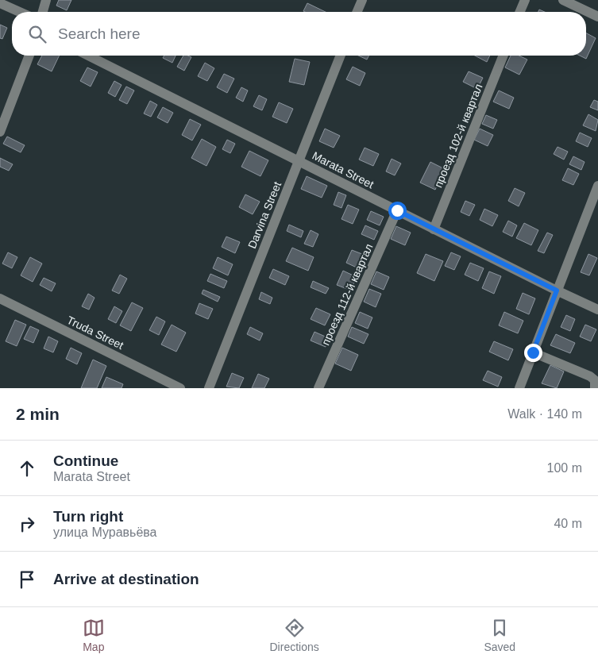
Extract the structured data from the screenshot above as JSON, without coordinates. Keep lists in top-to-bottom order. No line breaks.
{"streets":{"street":["проезд 102-й квартал","Marata Street","Darvina Street","проезд 112-й квартал","Truda Street"]},"crossings":[["проезд 102-й квартал","Marata Street"],["Marata Street","Darvina Street"],["Marata Street","проезд 112-й квартал"]],"page":{"search":"Search here","heading":["2 min","Walk · 140 m"],"list":[["Continue","Marata Street","100 m"],["Turn right","улица Муравьёва","40 m"],"Arrive at destination"],"nav":["Map","Directions","Saved"]}}
